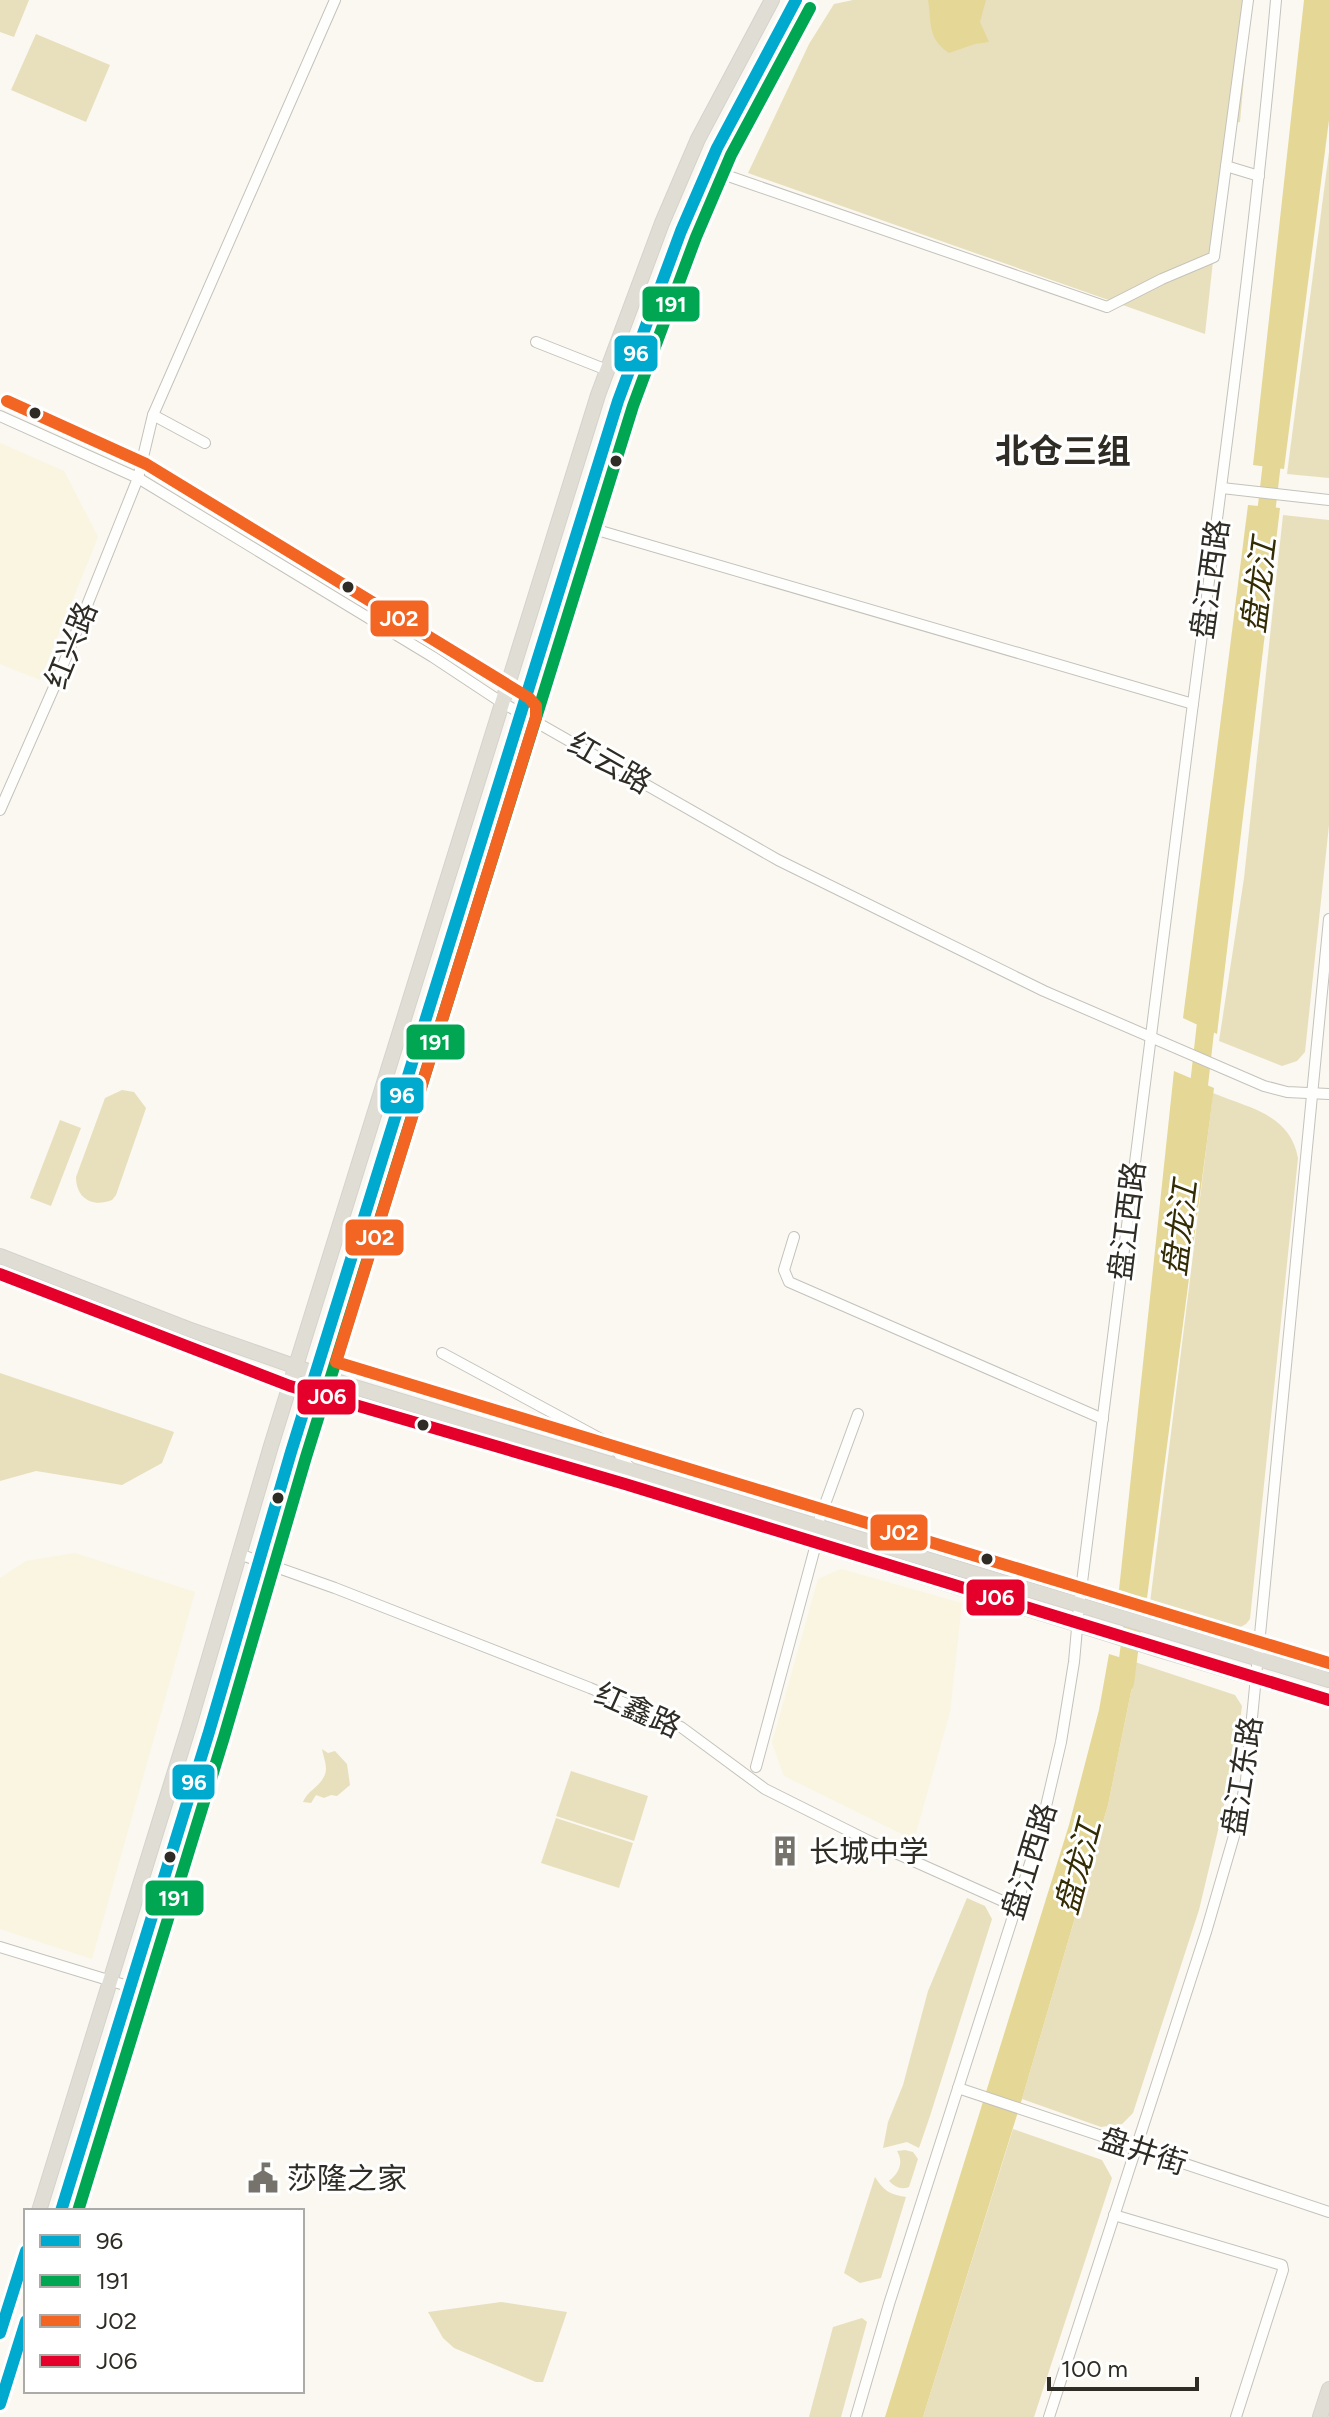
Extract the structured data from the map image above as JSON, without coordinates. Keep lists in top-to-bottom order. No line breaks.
{"streets":{"street":["盘江西路","红兴路","红云路","红鑫路","盘江东路","盘井街"]},"crossings":[["盘江西路","红云路"],["盘江西路","红鑫路"],["盘江西路","盘井街"],["红兴路","红云路"],["红云路","盘江东路"],["盘江东路","盘井街"]],"districts":["北仓三组"],"water":["盘龙江"],"places":{"building":["长城中学"],"public building":["莎隆之家"]},"lines":["transit line 96","transit line 191","transit line J02","transit line J06"],"legend":["96","191","J02","J06"],"scale_bar":"100 m"}
